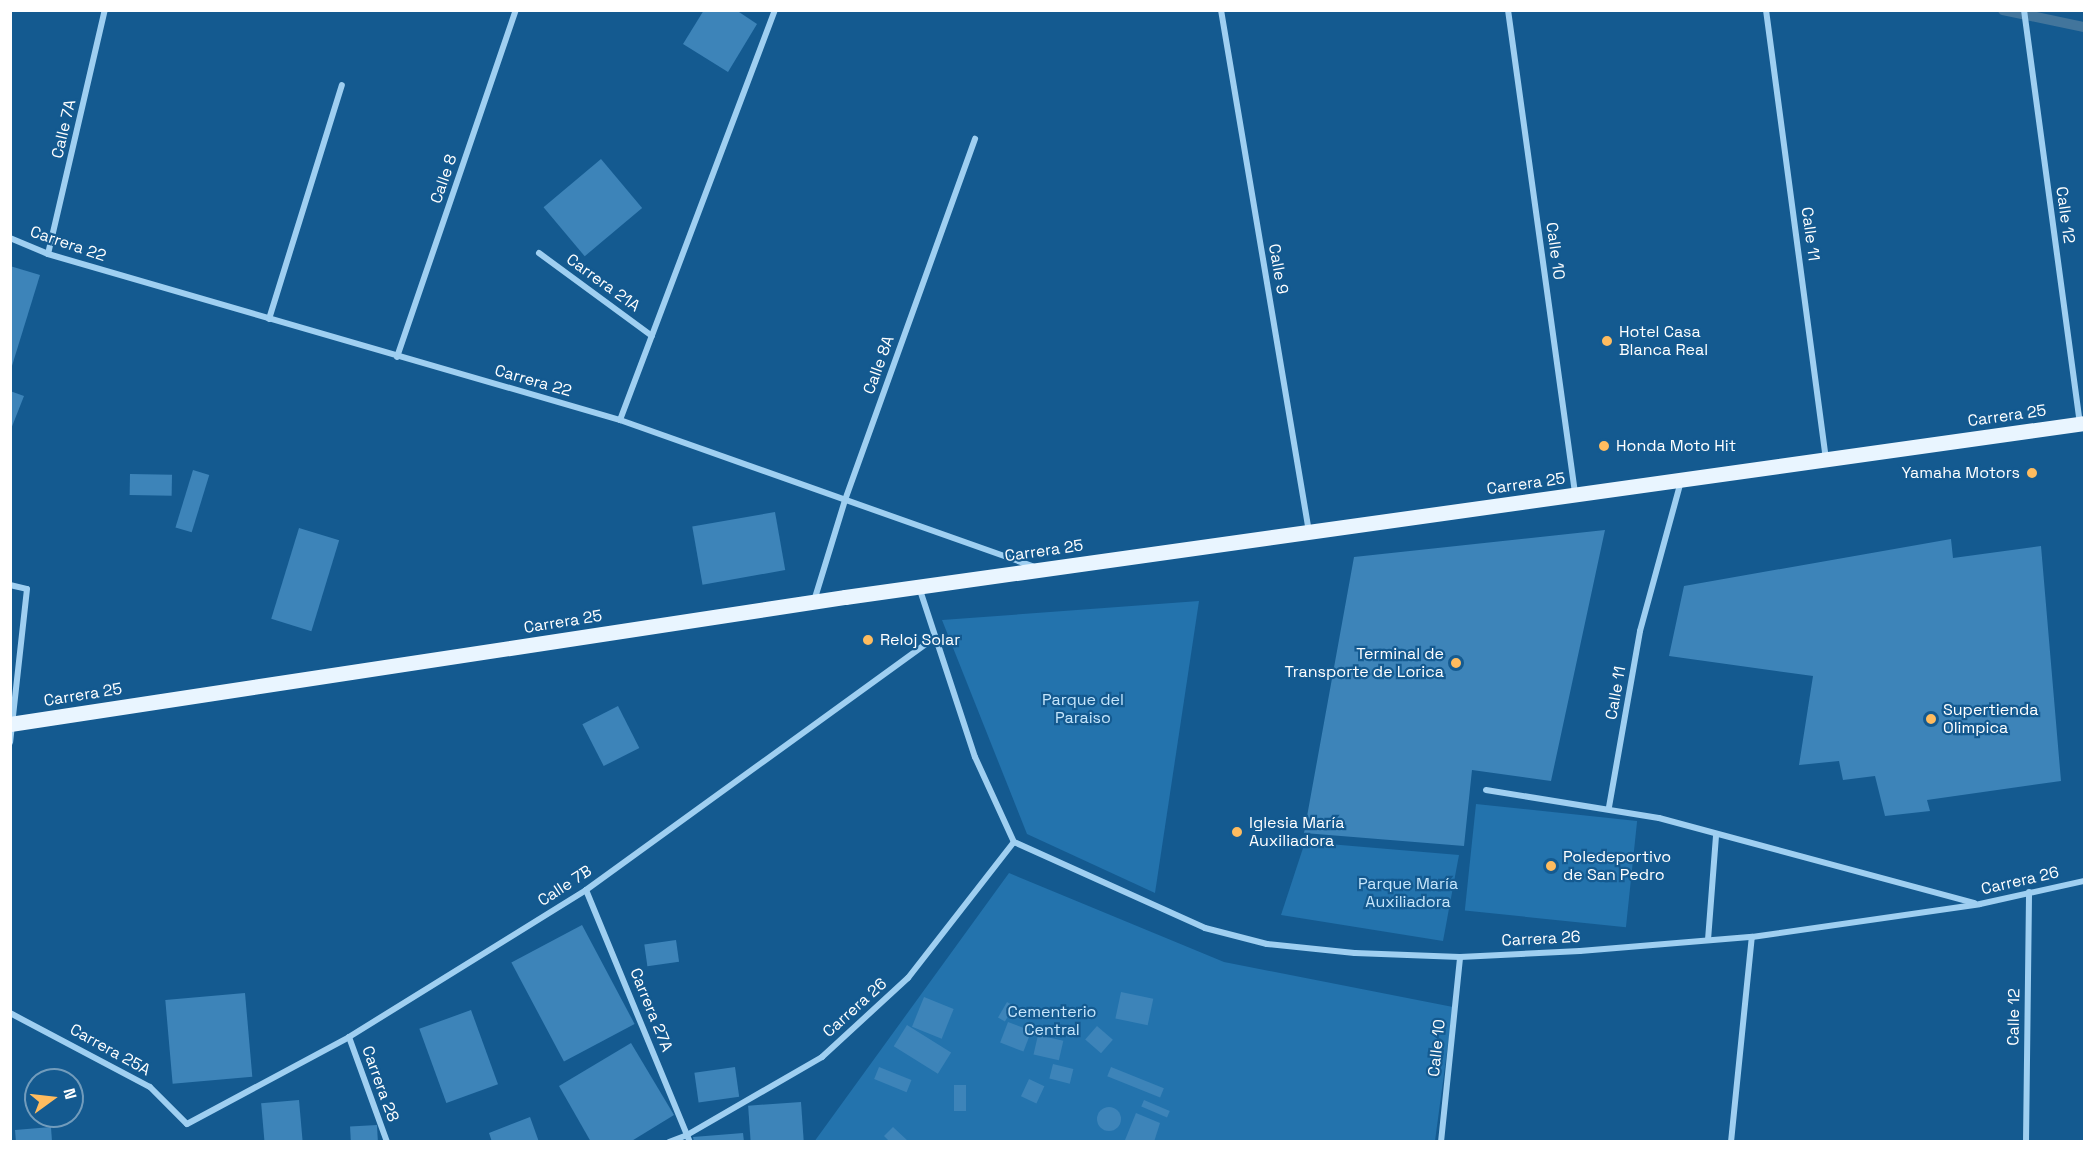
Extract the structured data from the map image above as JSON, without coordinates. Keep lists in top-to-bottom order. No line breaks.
{"streets":{"main road":["Carrera 25"],"street":["Calle 7A","Calle 8","Calle 12","Calle 11","Carrera 22","Calle 10","Calle 9","Carrera 21A","Calle 8A","Carrera 26","Calle 7B","Carrera 27A","Carrera 25A","Carrera 28"]},"crossings":[["Calle 7A","Carrera 22"],["Calle 8","Carrera 22"],["Calle 12","Carrera 25"],["Calle 12","Carrera 26"],["Calle 11","Carrera 25"],["Carrera 22","Calle 8A"],["Carrera 22","Carrera 25"],["Calle 10","Carrera 25"],["Calle 10","Carrera 26"],["Calle 9","Carrera 25"],["Calle 8A","Carrera 25"],["Carrera 26","Carrera 27A"],["Calle 7B","Carrera 27A"],["Calle 7B","Carrera 25A"],["Calle 7B","Carrera 28"]],"parks":["Parque del Paraiso","Parque María Auxiliadora","Cementerio Central"],"places":["Hotel Casa Blanca Real","Honda Moto Hit","Yamaha Motors","Reloj Solar","Terminal de Transporte de Lorica","Supertienda Olimpica","Iglesia María Auxiliadora","Poledeportivo de San Pedro"],"north":"right"}
